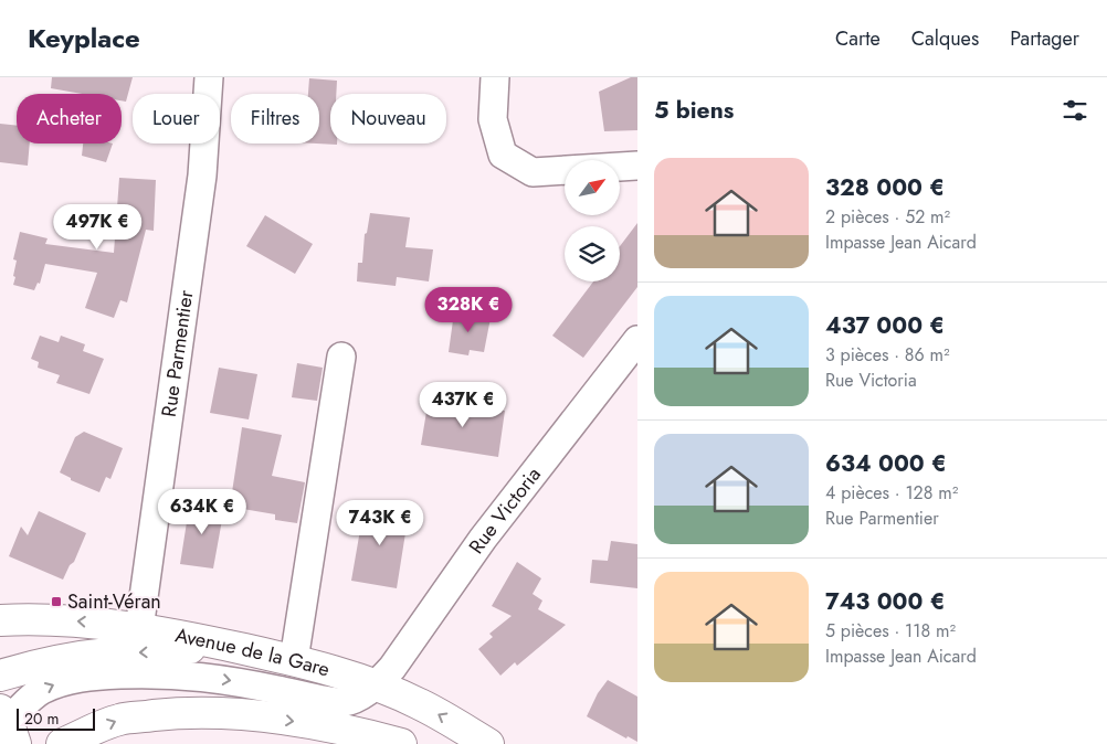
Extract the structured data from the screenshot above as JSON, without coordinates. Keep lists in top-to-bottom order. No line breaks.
{"streets":{"main road":["Avenue de la Gare"],"street":["Rue Parmentier","Rue Victoria"]},"crossings":[["Rue Parmentier","Avenue de la Gare"],["Rue Victoria","Avenue de la Gare"]],"one_way":["Rue Victoria"],"places":{"transit":["Saint-Véran"]},"scale_bar":"20 m","north":"top right","page":{"header":"Keyplace","nav":["Carte","Calques","Partager"],"heading":"5 biens","chip":["Acheter","Louer","Filtres","Nouveau"],"list":[{"name":"328 000 €","note":"2 pièces · 52 m² · Impasse Jean Aicard"},{"name":"437 000 €","note":"3 pièces · 86 m² · Rue Victoria"},{"name":"634 000 €","note":"4 pièces · 128 m² · Rue Parmentier"},{"name":"743 000 €","note":"5 pièces · 118 m² · Impasse Jean Aicard"}],"price":["497K €","328K €","437K €","634K €","743K €"],"scale":"20 m"}}
